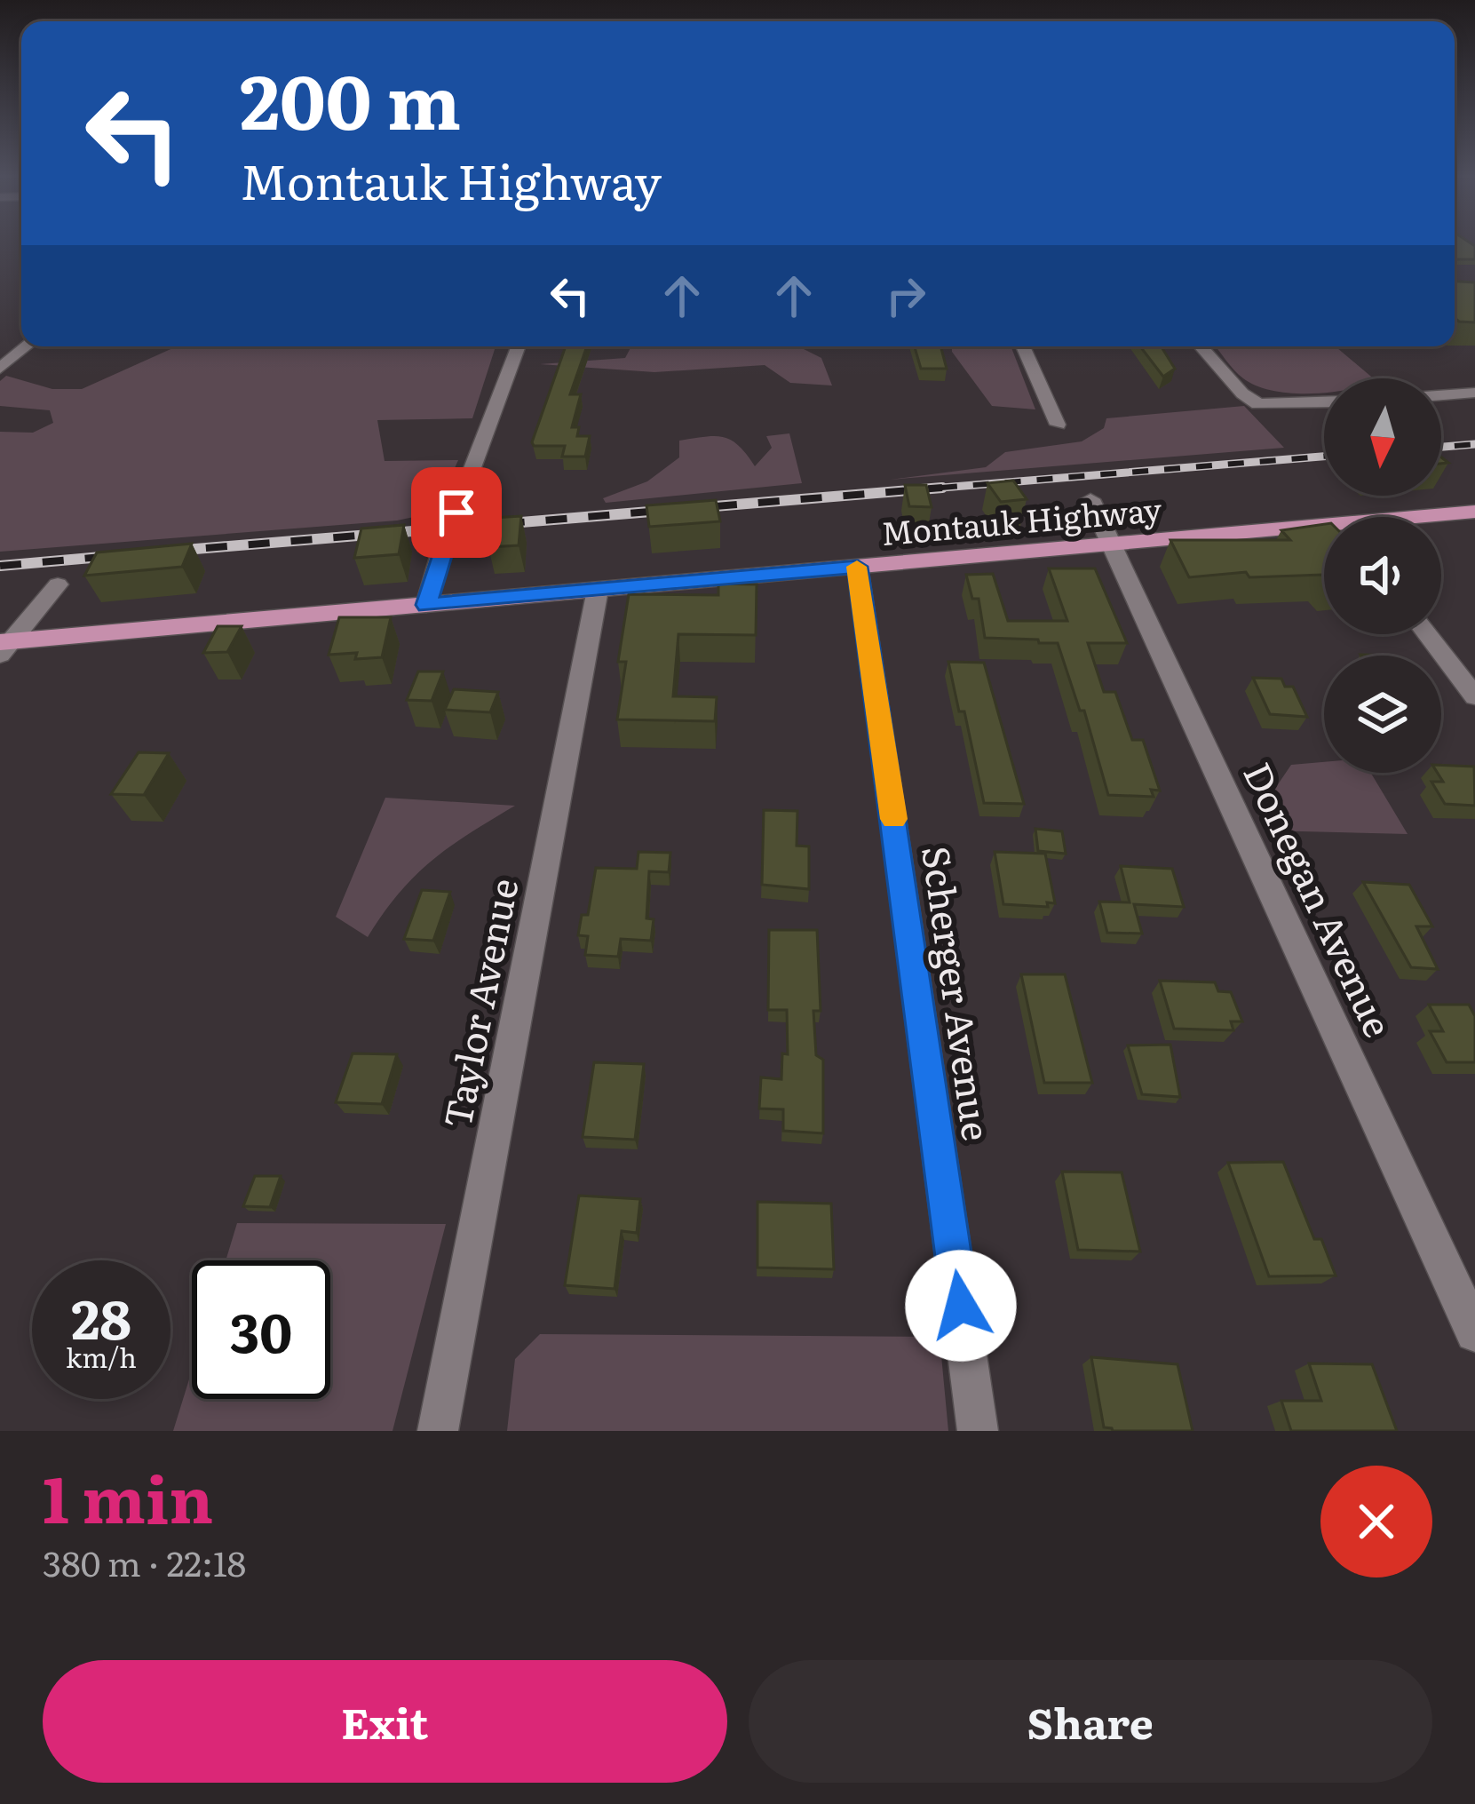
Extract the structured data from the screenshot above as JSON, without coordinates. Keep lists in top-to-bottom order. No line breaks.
{"streets":{"main road":["Montauk Highway"],"street":["Donegan Avenue","Scherger Avenue","Taylor Avenue"]},"crossings":[["Montauk Highway","Donegan Avenue"],["Montauk Highway","Scherger Avenue"],["Montauk Highway","Taylor Avenue"]],"north":"bottom","page":{"turn":["200 m","Montauk Highway"],"speed":"28 km/h","limit":"30","heading":["1 min","380 m · 22:18"],"buttons":["Exit","Share"]}}
